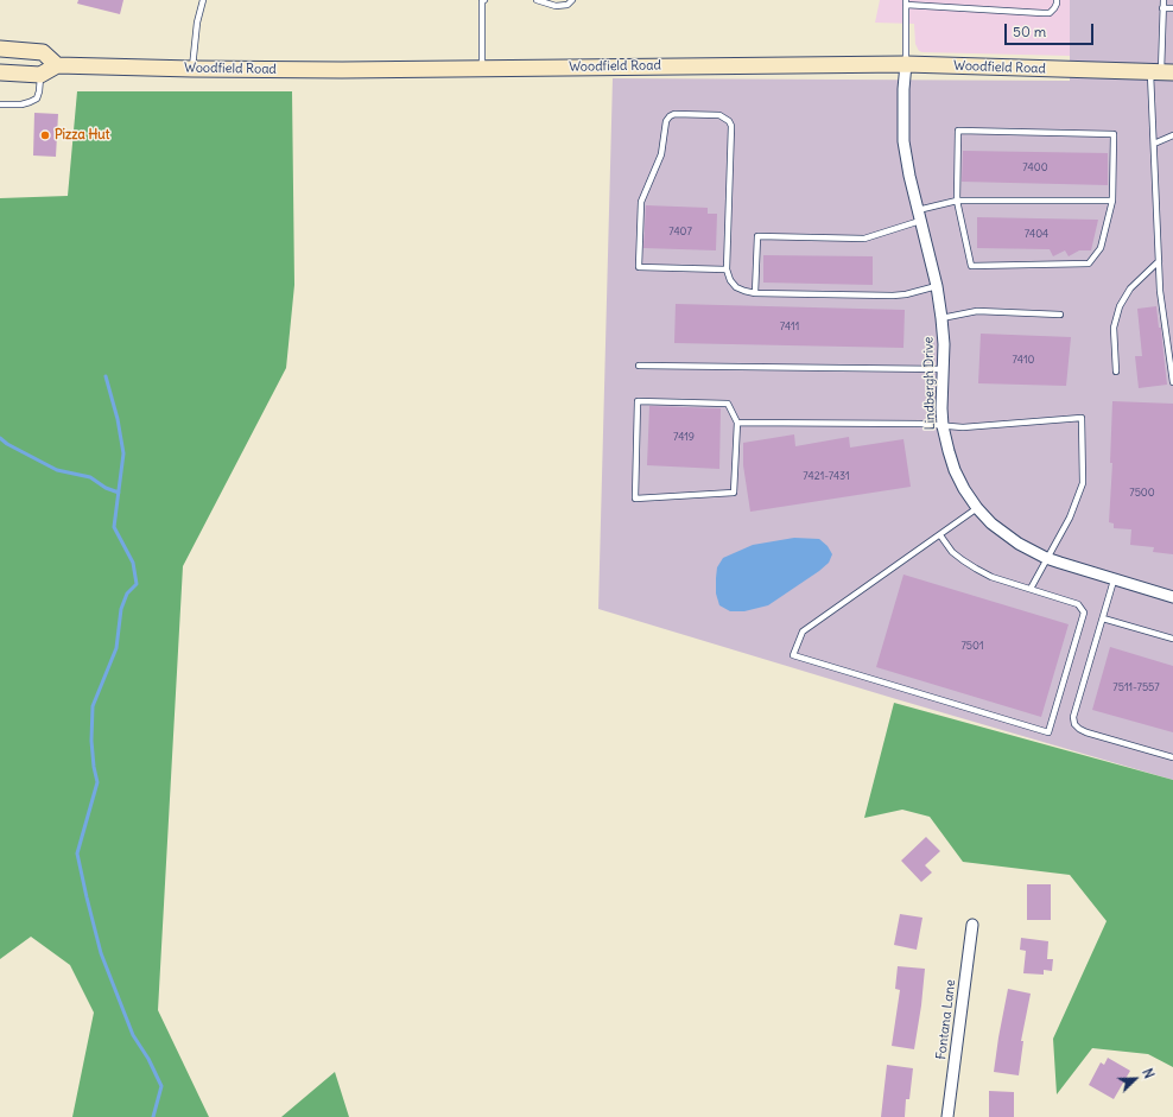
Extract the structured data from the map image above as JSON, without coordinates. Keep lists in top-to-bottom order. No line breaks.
{"streets":{"main road":["Woodfield Road"],"street":["Lindbergh Drive","Fontana Lane"]},"crossings":[["Woodfield Road","Lindbergh Drive"]],"places":["Pizza Hut"],"house_numbers":["7400","7407","7404","7411","7410","7419","7421-7431","7500","7501","7511-7557"],"scale_bar":"50 m","north":"top right"}
